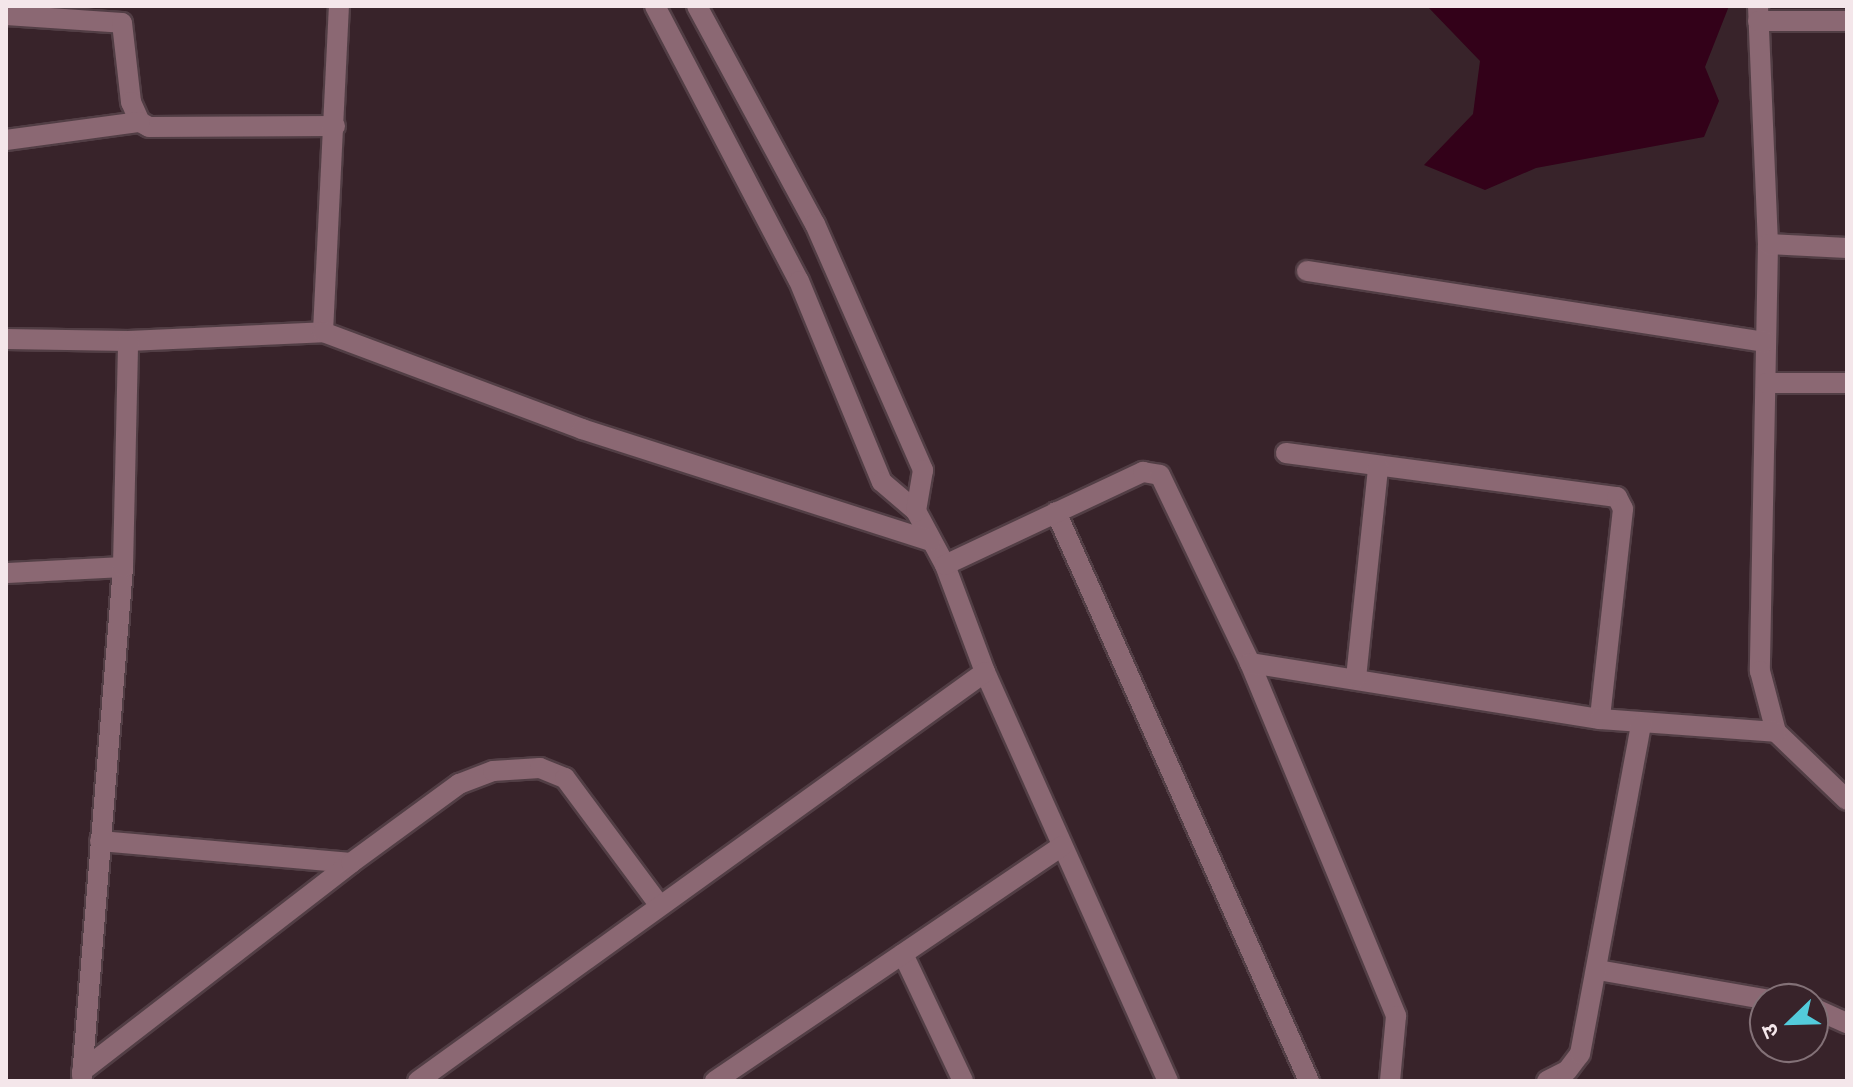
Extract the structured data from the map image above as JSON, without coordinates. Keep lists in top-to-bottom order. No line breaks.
{"north":"bottom left"}
